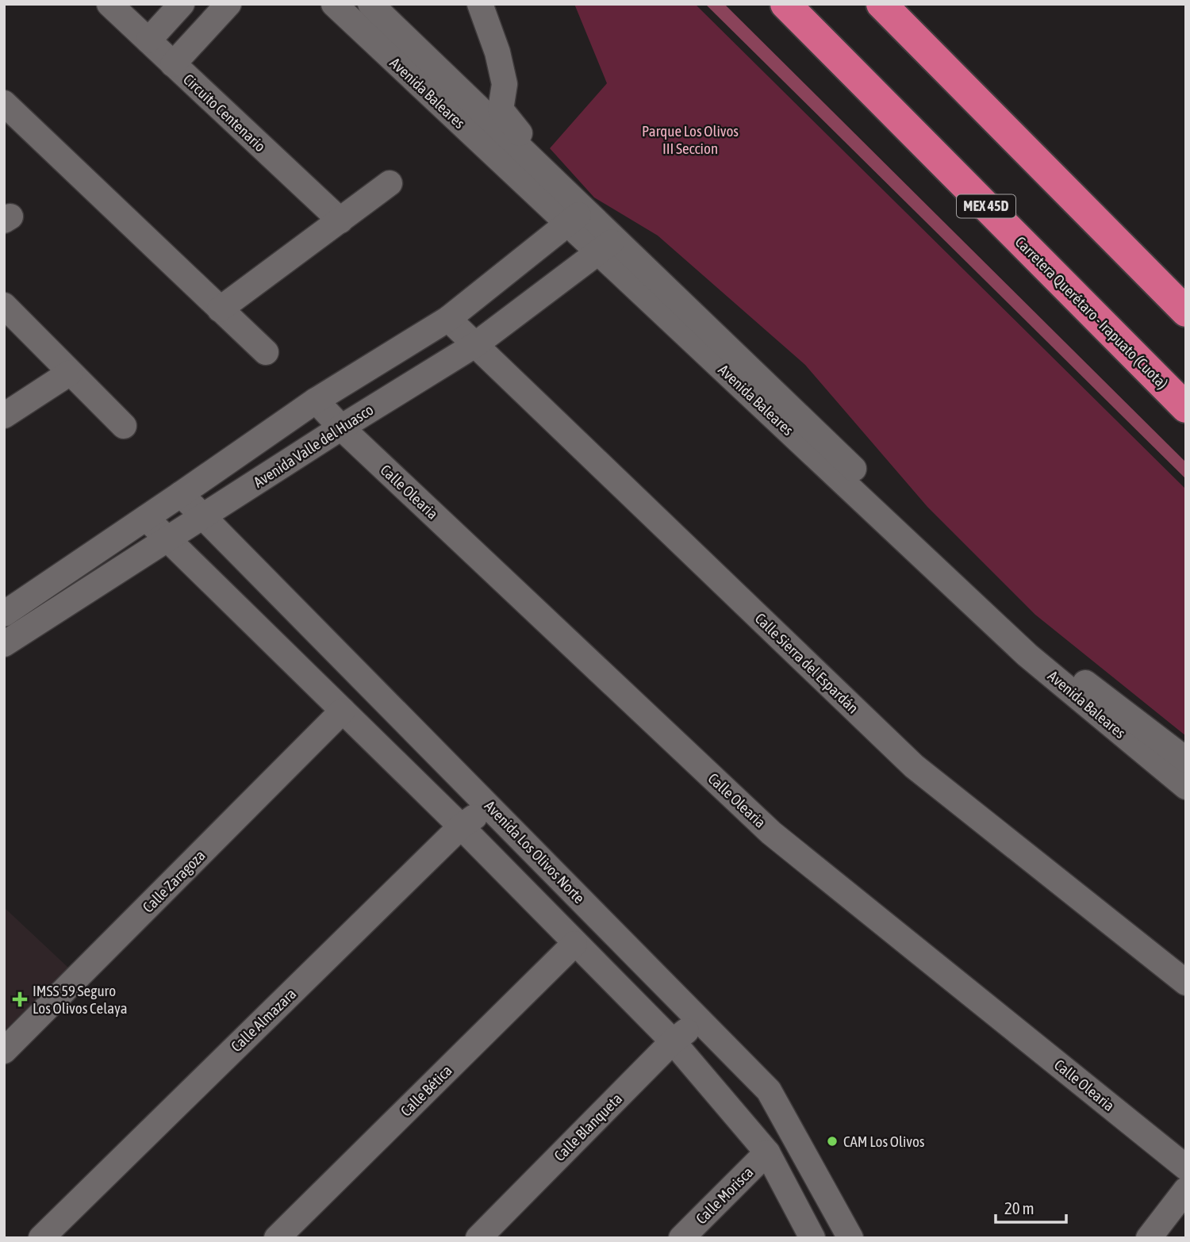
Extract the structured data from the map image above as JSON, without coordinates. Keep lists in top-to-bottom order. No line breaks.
{"streets":{"highway":["MEX 45D","Carretera Querétaro - Irapuato (Cuota)"],"street":["Avenida Baleares","Circuito Centenario","Avenida Valle del Huasco","Calle Olearia","Calle Sierra del Espardán","Avenida Los Olivos Norte","Calle Zaragoza","Calle Almazara","Calle Bética","Calle Blanqueta","Calle Morisca"]},"crossings":[["Avenida Baleares","Avenida Valle del Huasco"],["Avenida Valle del Huasco","Calle Olearia"],["Avenida Valle del Huasco","Calle Sierra del Espardán"],["Avenida Valle del Huasco","Avenida Los Olivos Norte"],["Avenida Los Olivos Norte","Calle Almazara"],["Avenida Los Olivos Norte","Calle Blanqueta"]],"parks":["Parque Los Olivos III Seccion"],"places":{"health":["IMSS 59 Seguro Los Olivos Celaya"],"other":["CAM Los Olivos"]},"scale_bar":"20 m"}
